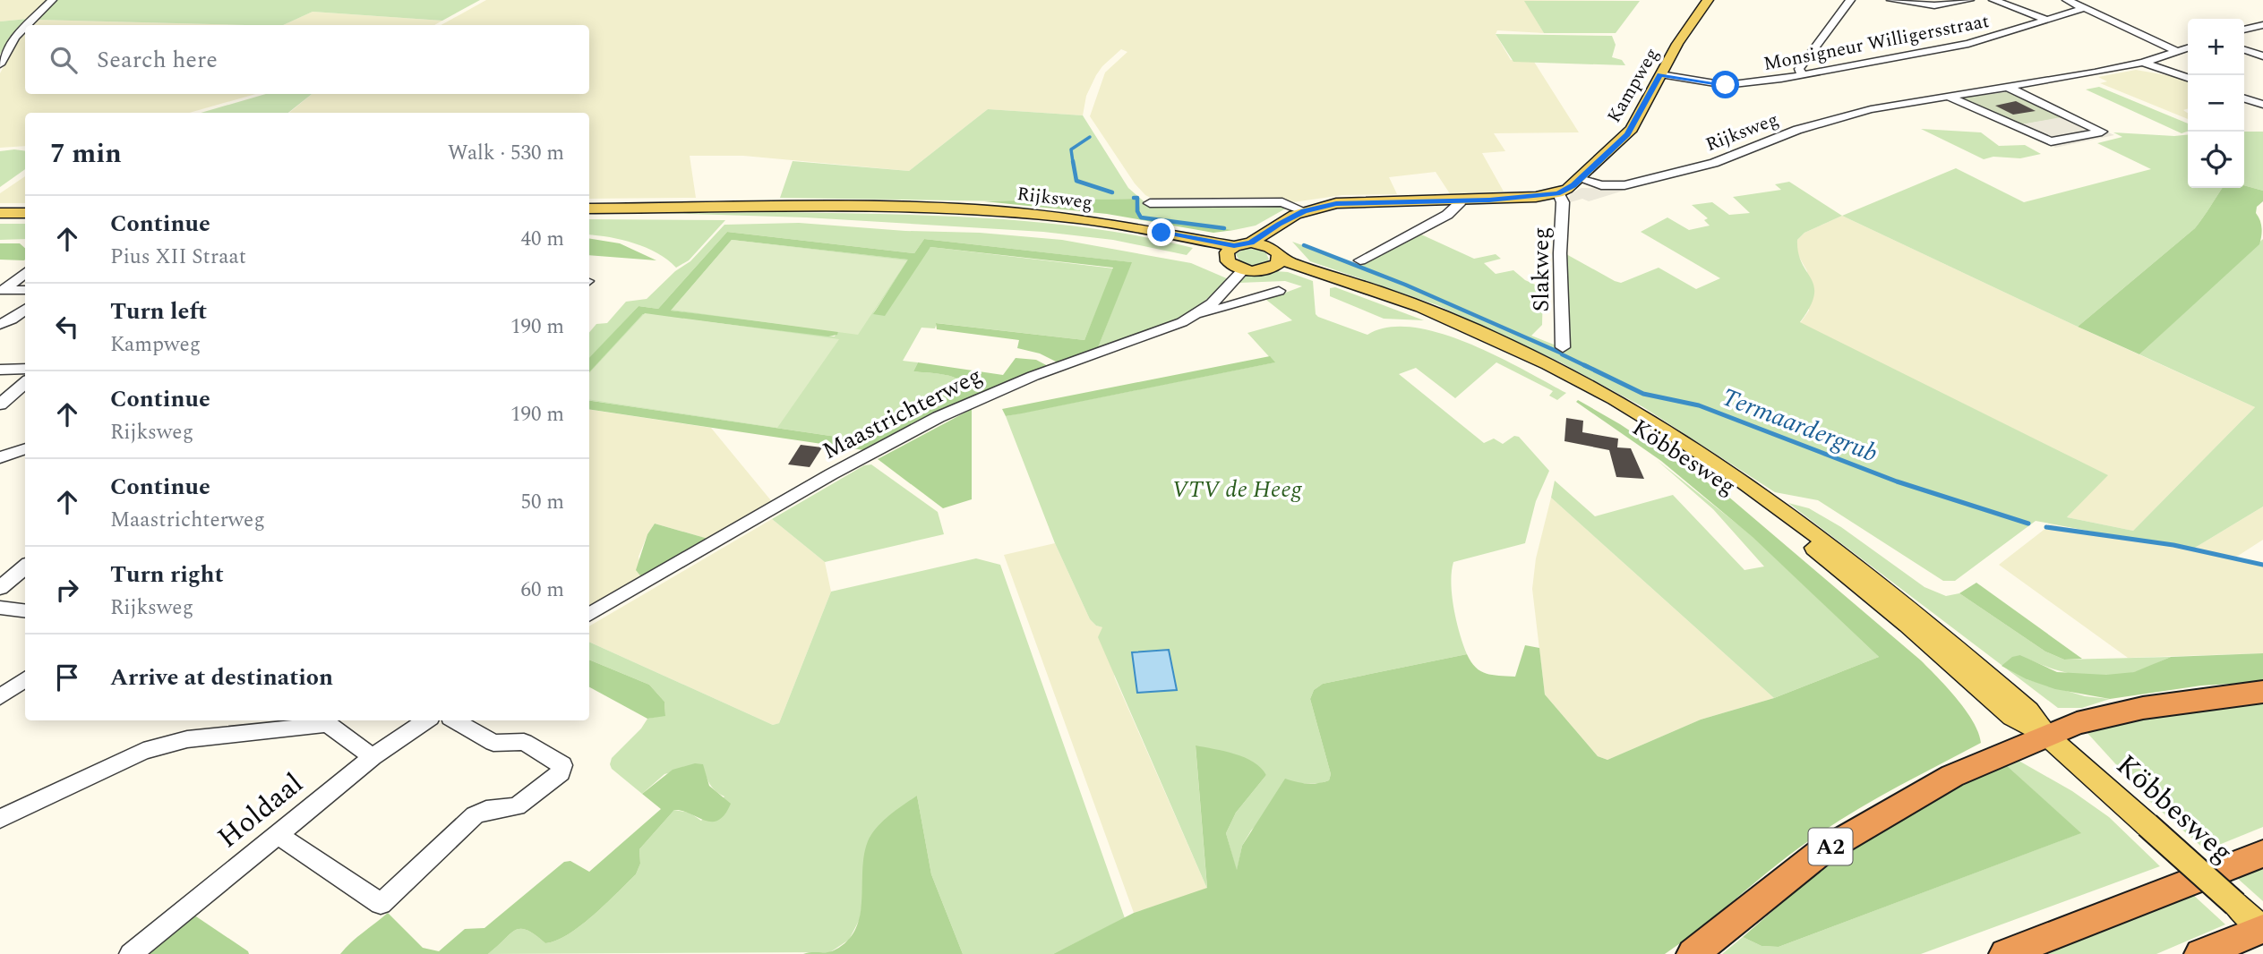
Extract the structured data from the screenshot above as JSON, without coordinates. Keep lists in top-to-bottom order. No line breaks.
{"streets":{"highway":["A2"],"main road":["Kampweg","Rijksweg","Köbbesweg"],"street":["Monsigneur Willigersstraat","Slakweg","Maastrichterweg","Holdaal"]},"crossings":[["Monsigneur Willigersstraat","Kampweg"],["Kampweg","Rijksweg"],["Köbbesweg","A2"]],"water":["Termaardergrub"],"parks":["VTV de Heeg"],"page":{"map_buttons":["+","−"],"search":"Search here","heading":["7 min","Walk · 530 m"],"list":[["Continue","Pius XII Straat","40 m"],["Turn left","Kampweg","190 m"],["Continue","Rijksweg","190 m"],["Continue","Maastrichterweg","50 m"],["Turn right","Rijksweg","60 m"],"Arrive at destination"]}}
